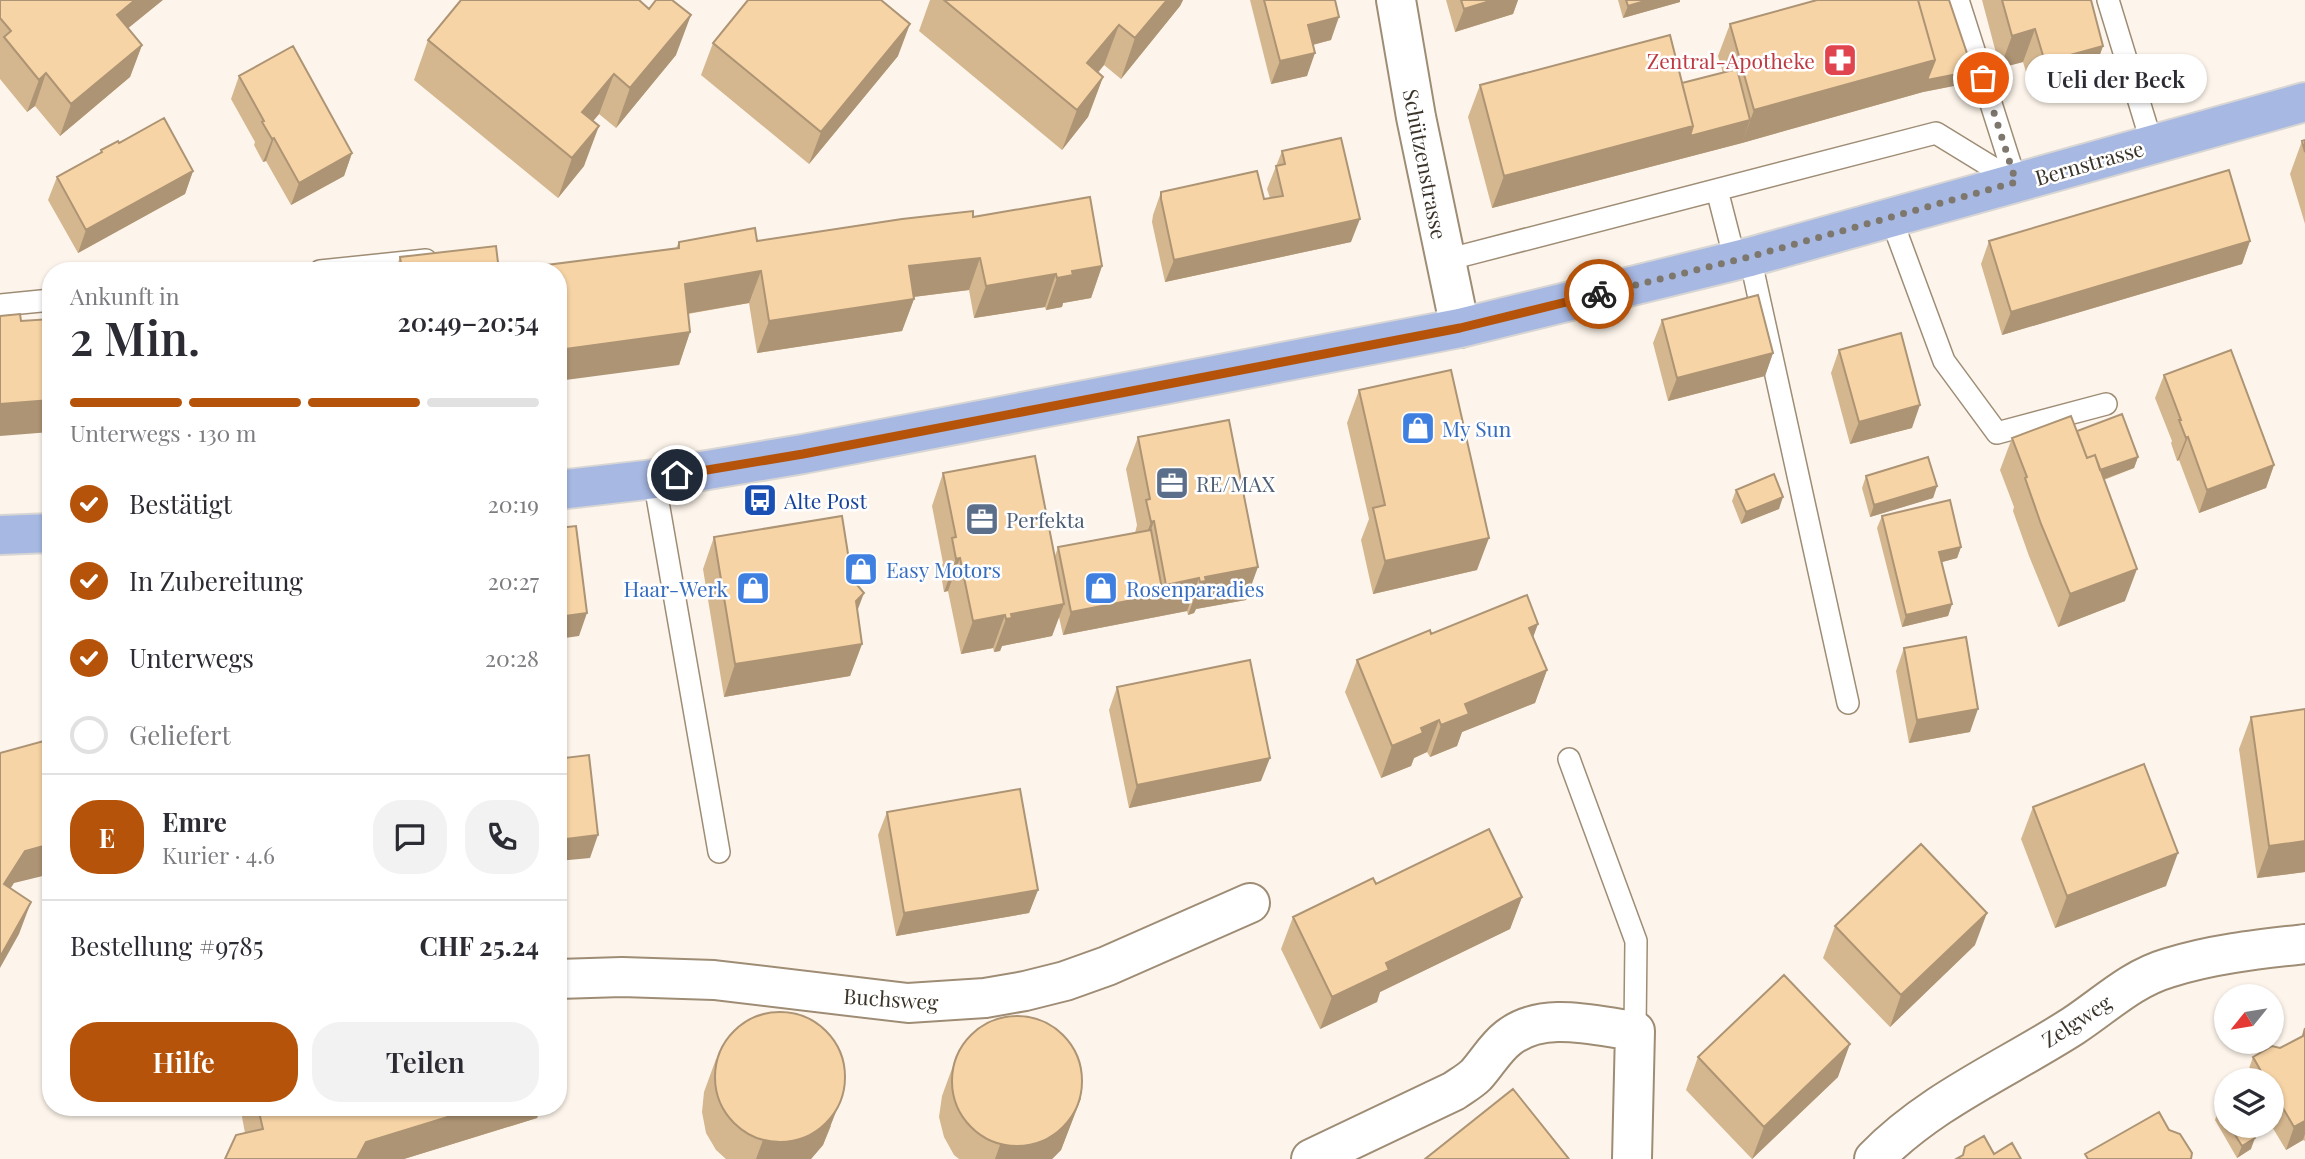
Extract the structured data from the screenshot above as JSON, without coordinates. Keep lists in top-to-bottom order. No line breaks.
{"streets":{"main road":["Bernstrasse"],"street":["Schützenstrasse","Buchsweg","Zelgweg"]},"crossings":[["Bernstrasse","Schützenstrasse"]],"places":{"pharmacy":["Zentral-Apotheke"],"other":["Ueli der Beck"],"shop":["My Sun","Easy Motors","Haar-Werk","Rosenparadies"],"office":["RE/MAX","Perfekta"],"bus stop":["Alte Post"]},"north":"bottom left","page":{"bubble":"Ueli der Beck","heading":["2 Min.","Ankunft in","20:49–20:54"],"panel":["Emre","Kurier · 4.6","Bestellung #9785","CHF 25.24"],"bar":"Unterwegs · 130 m","list":[["Bestätigt","20:19"],["In Zubereitung","20:27"],["Unterwegs","20:28"],"Geliefert"],"round":"E","buttons":["Hilfe","Teilen"]}}
